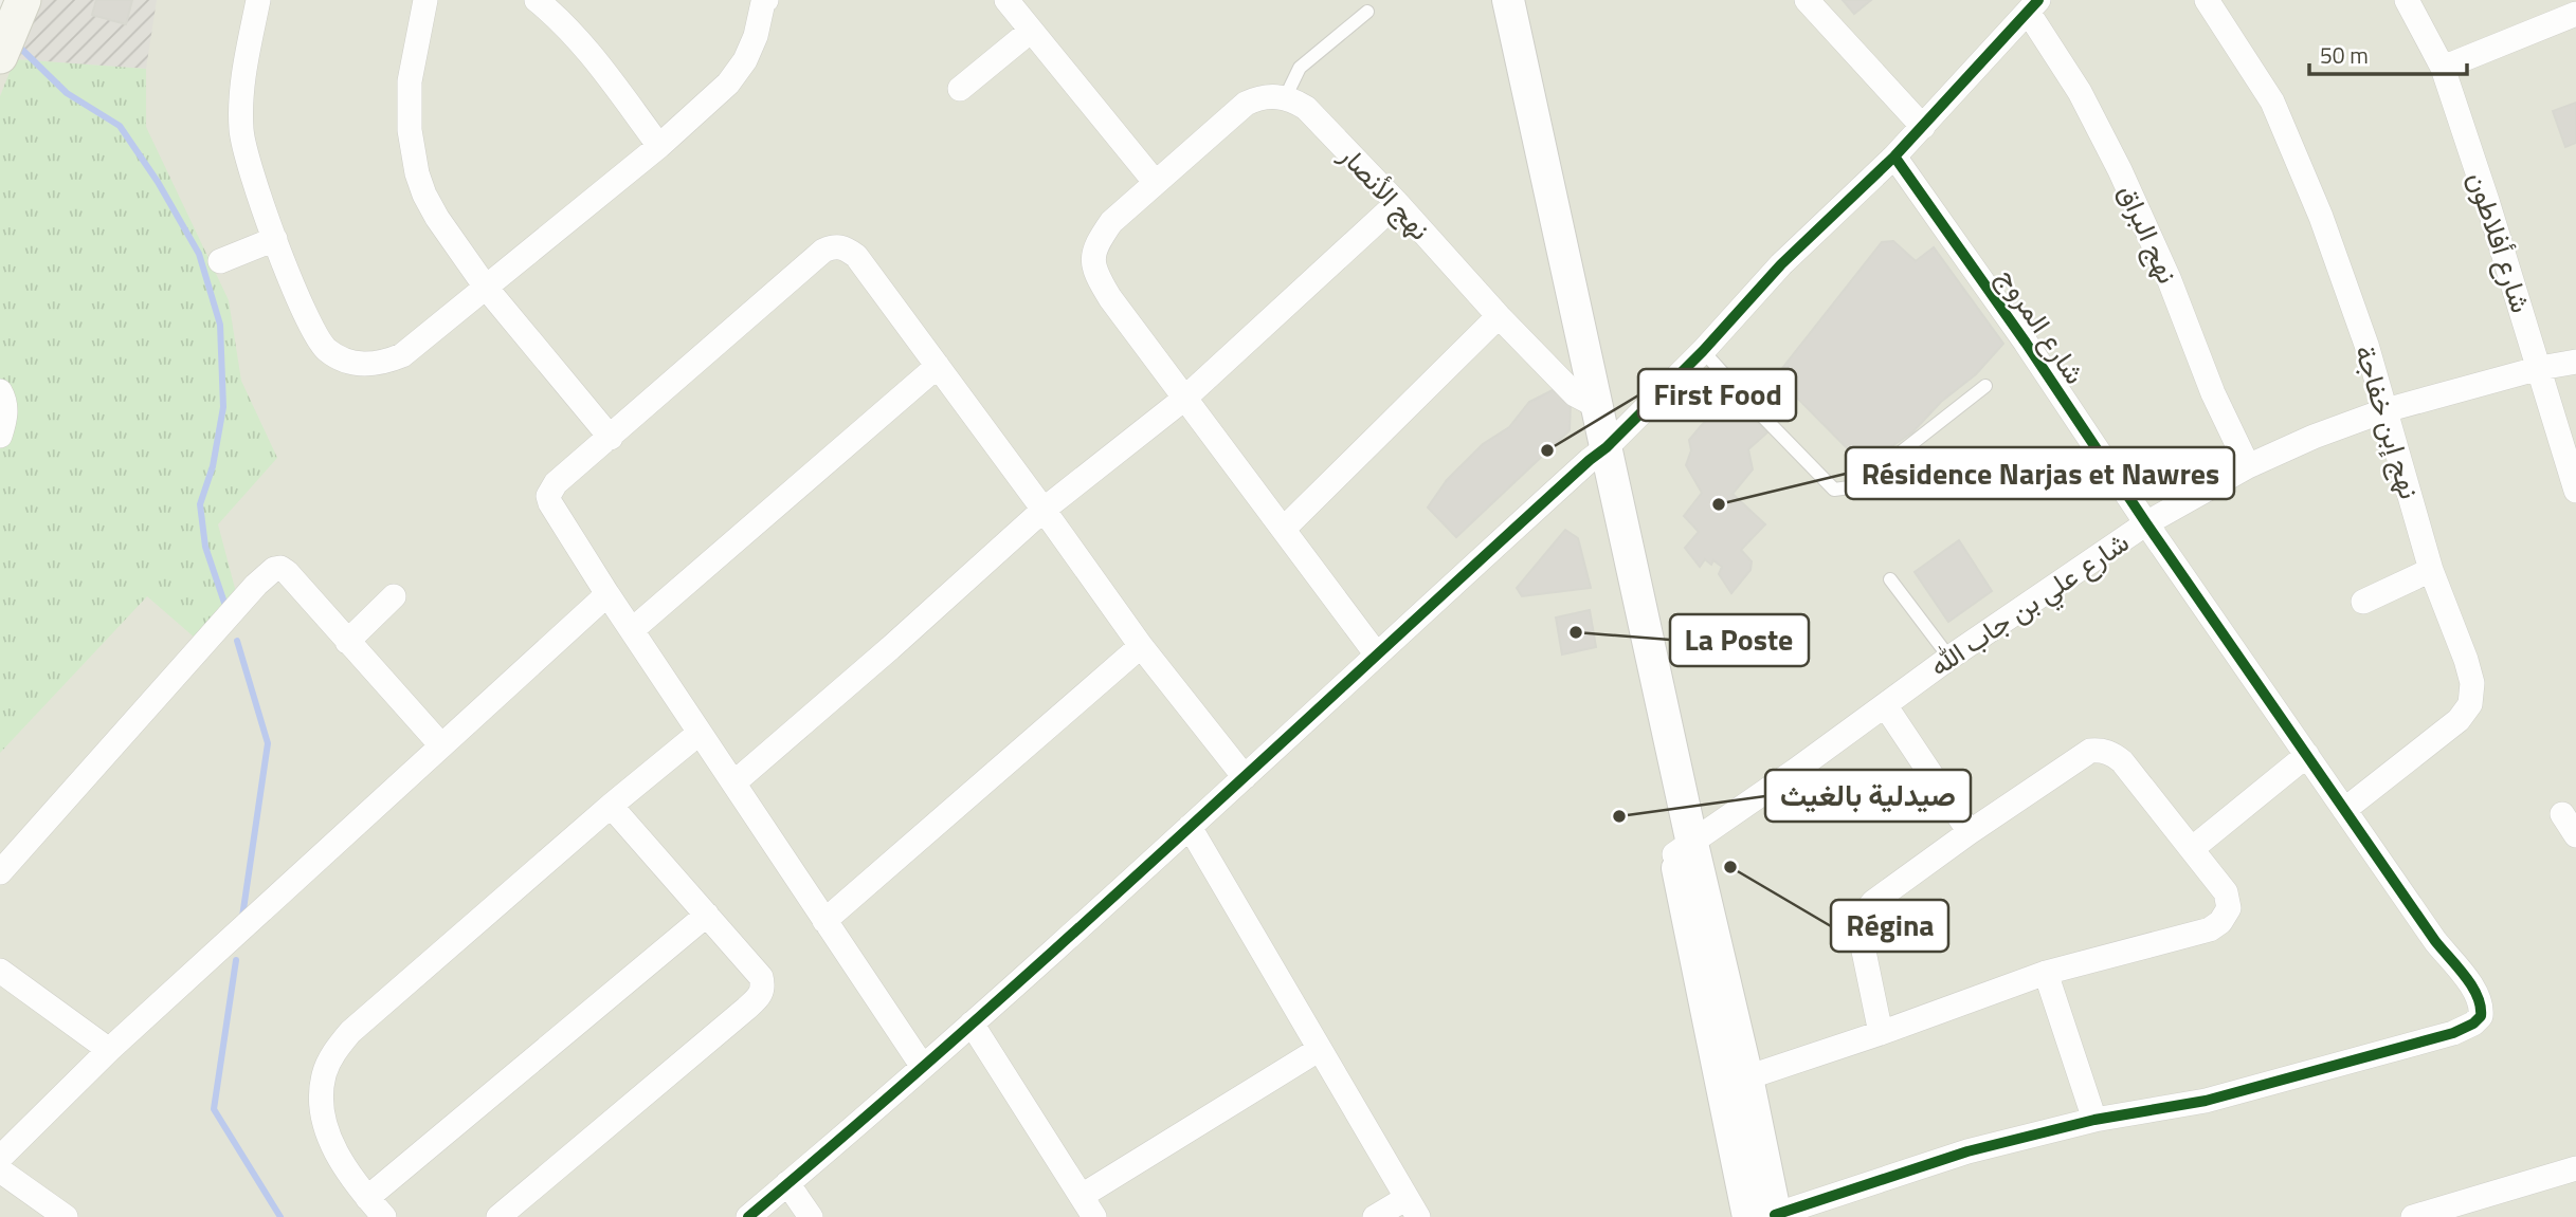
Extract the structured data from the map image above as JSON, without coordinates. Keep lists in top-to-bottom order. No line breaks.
{"streets":{"street":["نهج الأنصار","نهج البراق","شارع أفلاطون","شارع المروج","نهج إبن خفاجة","شارع علي بن جاب الله"]},"crossings":[["نهج البراق","شارع علي بن جاب الله"],["شارع أفلاطون","شارع علي بن جاب الله"],["شارع المروج","نهج إبن خفاجة"],["شارع المروج","شارع علي بن جاب الله"],["نهج إبن خفاجة","شارع علي بن جاب الله"]],"places":["First Food","Résidence Narjas et Nawres","La Poste","صيدلية بالغيث","Régina"],"scale_bar":"50 m"}
